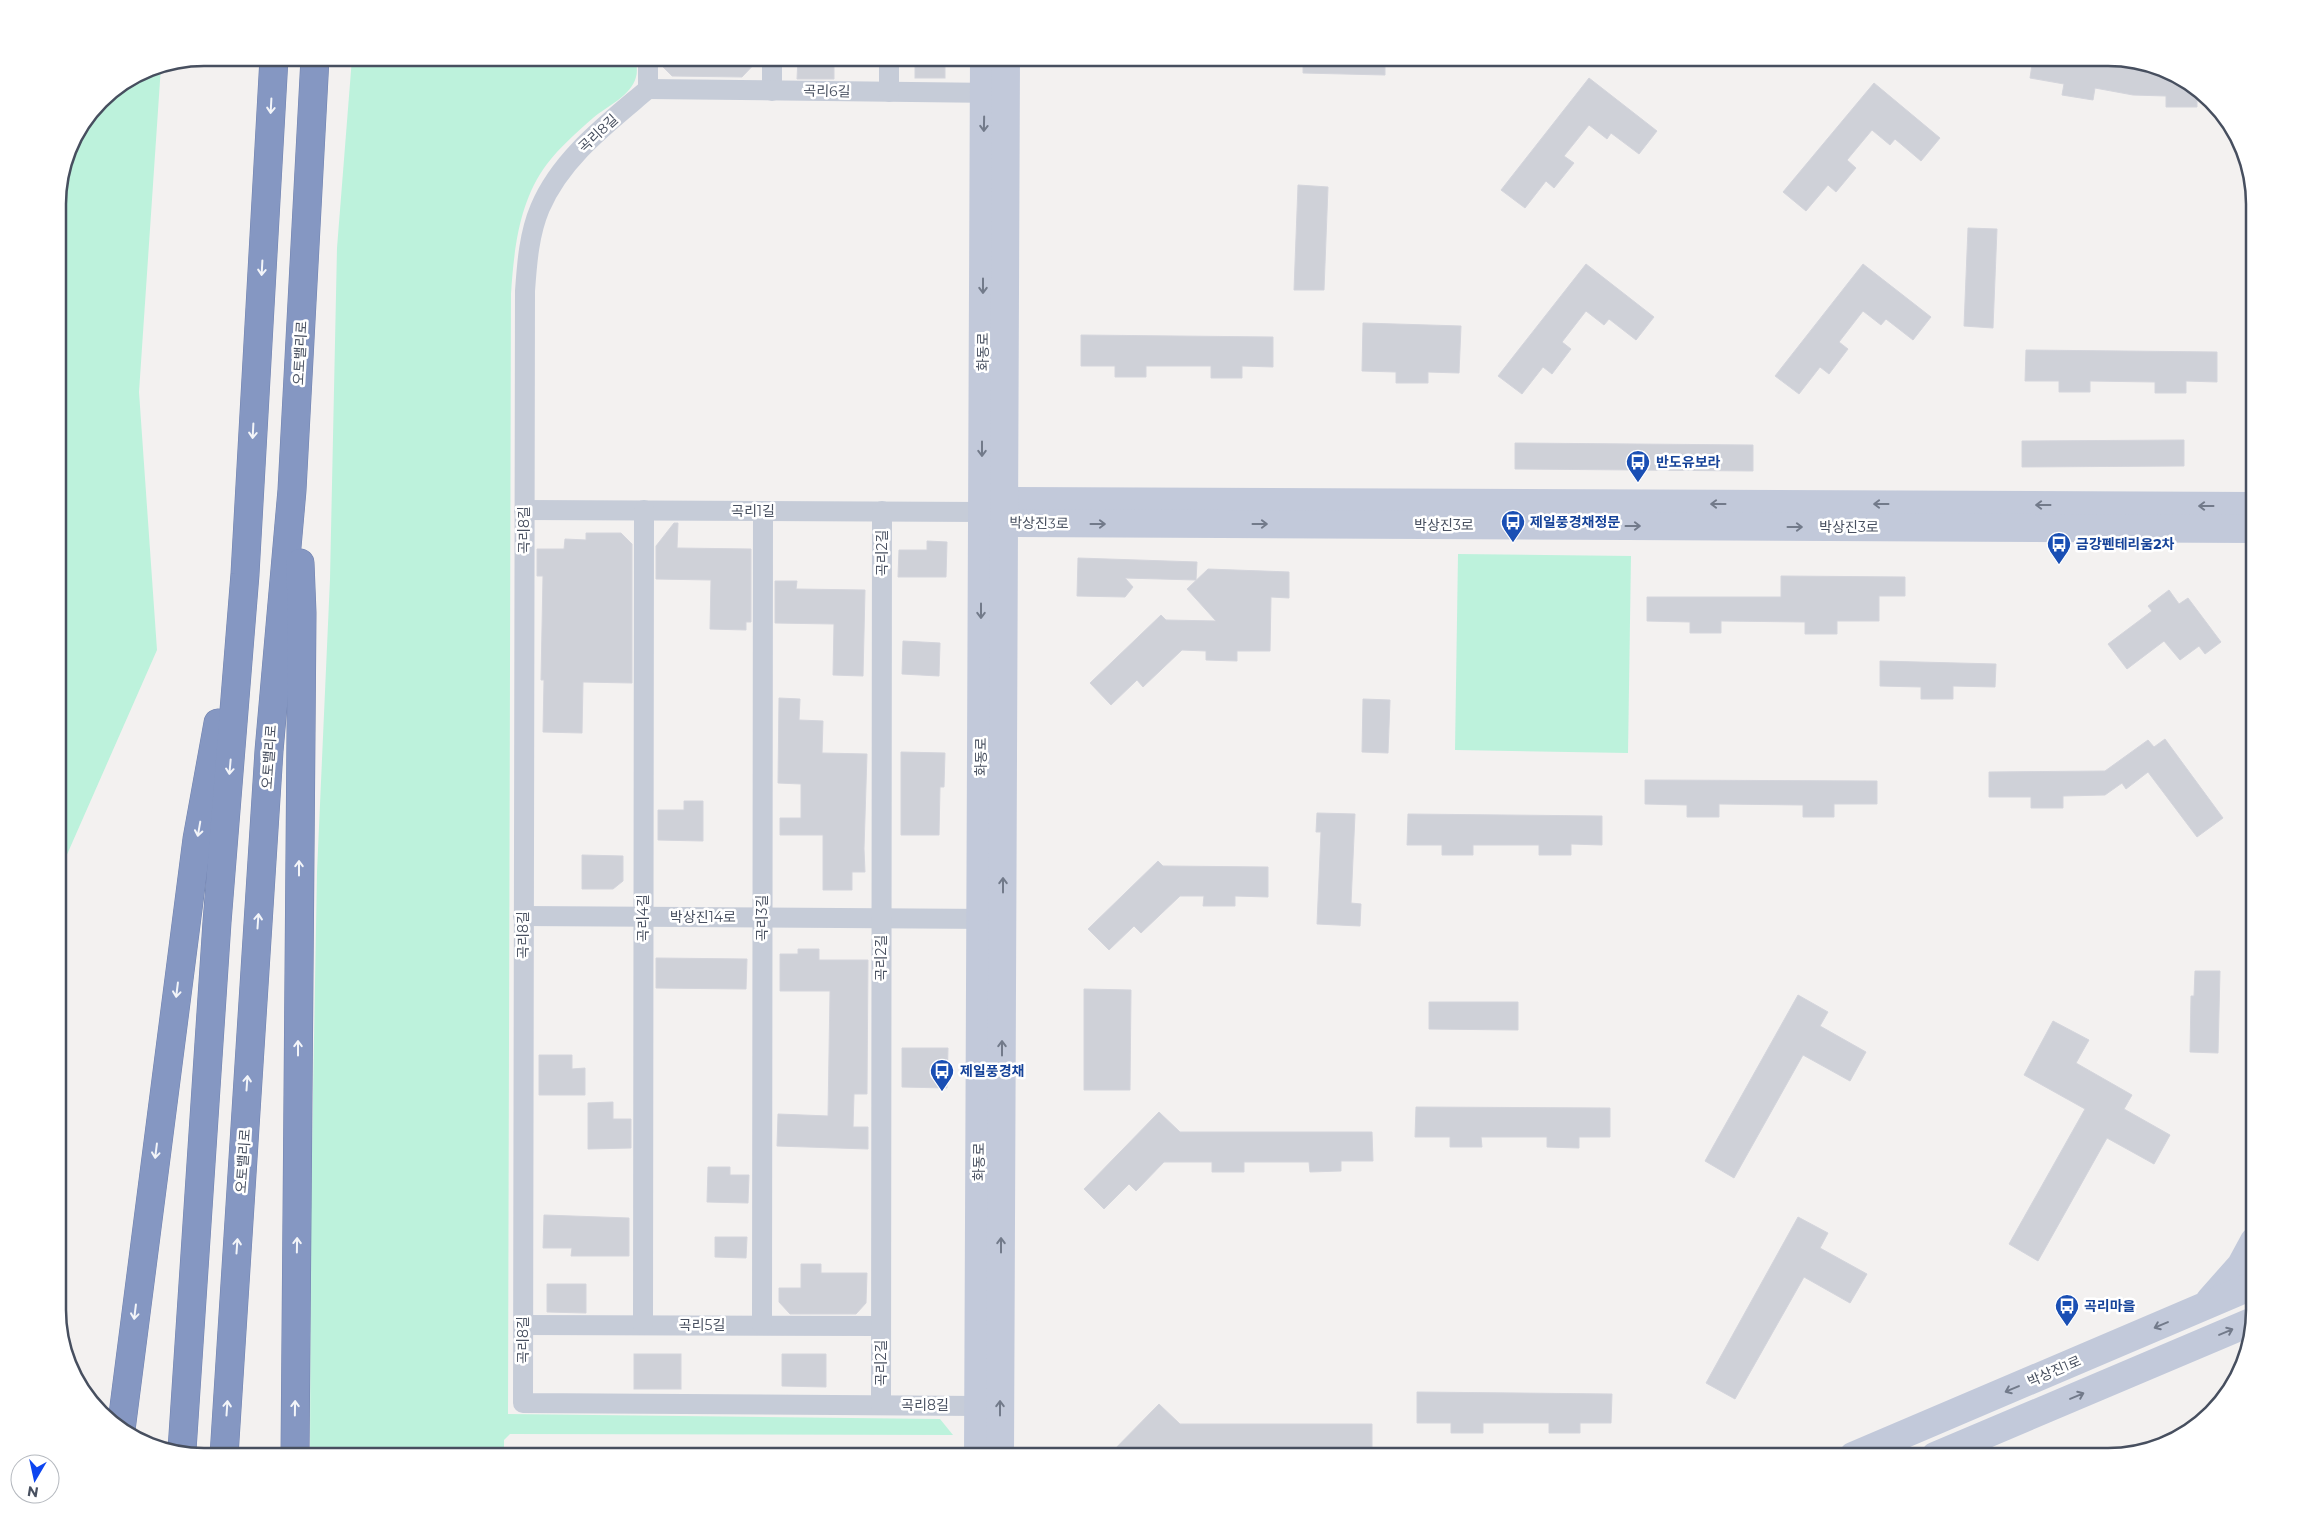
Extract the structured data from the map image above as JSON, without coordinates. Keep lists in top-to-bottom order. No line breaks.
{"streets":{"highway":["오토밸리로"],"street":["곡리6길","곡리8길","화동로","곡리1길","박상진3로","곡리2길","박상진14로","곡리4길","곡리3길","곡리5길","박상진1로"]},"crossings":[["곡리6길","곡리8길"],["곡리6길","화동로"],["곡리8길","화동로"],["곡리8길","곡리1길"],["곡리8길","곡리2길"],["곡리8길","박상진14로"],["곡리8길","곡리5길"],["화동로","곡리1길"],["화동로","박상진3로"],["화동로","박상진14로"],["곡리1길","박상진3로"],["곡리1길","곡리2길"],["곡리1길","곡리4길"],["곡리1길","곡리3길"],["곡리2길","박상진14로"],["곡리2길","곡리5길"],["박상진14로","곡리4길"],["박상진14로","곡리3길"],["곡리4길","곡리5길"],["곡리3길","곡리5길"]],"places":{"bus stop":["반도유보라","제일풍경채정문","금강펜테리움2차","제일풍경채","곡리마을"]},"north":"bottom"}
